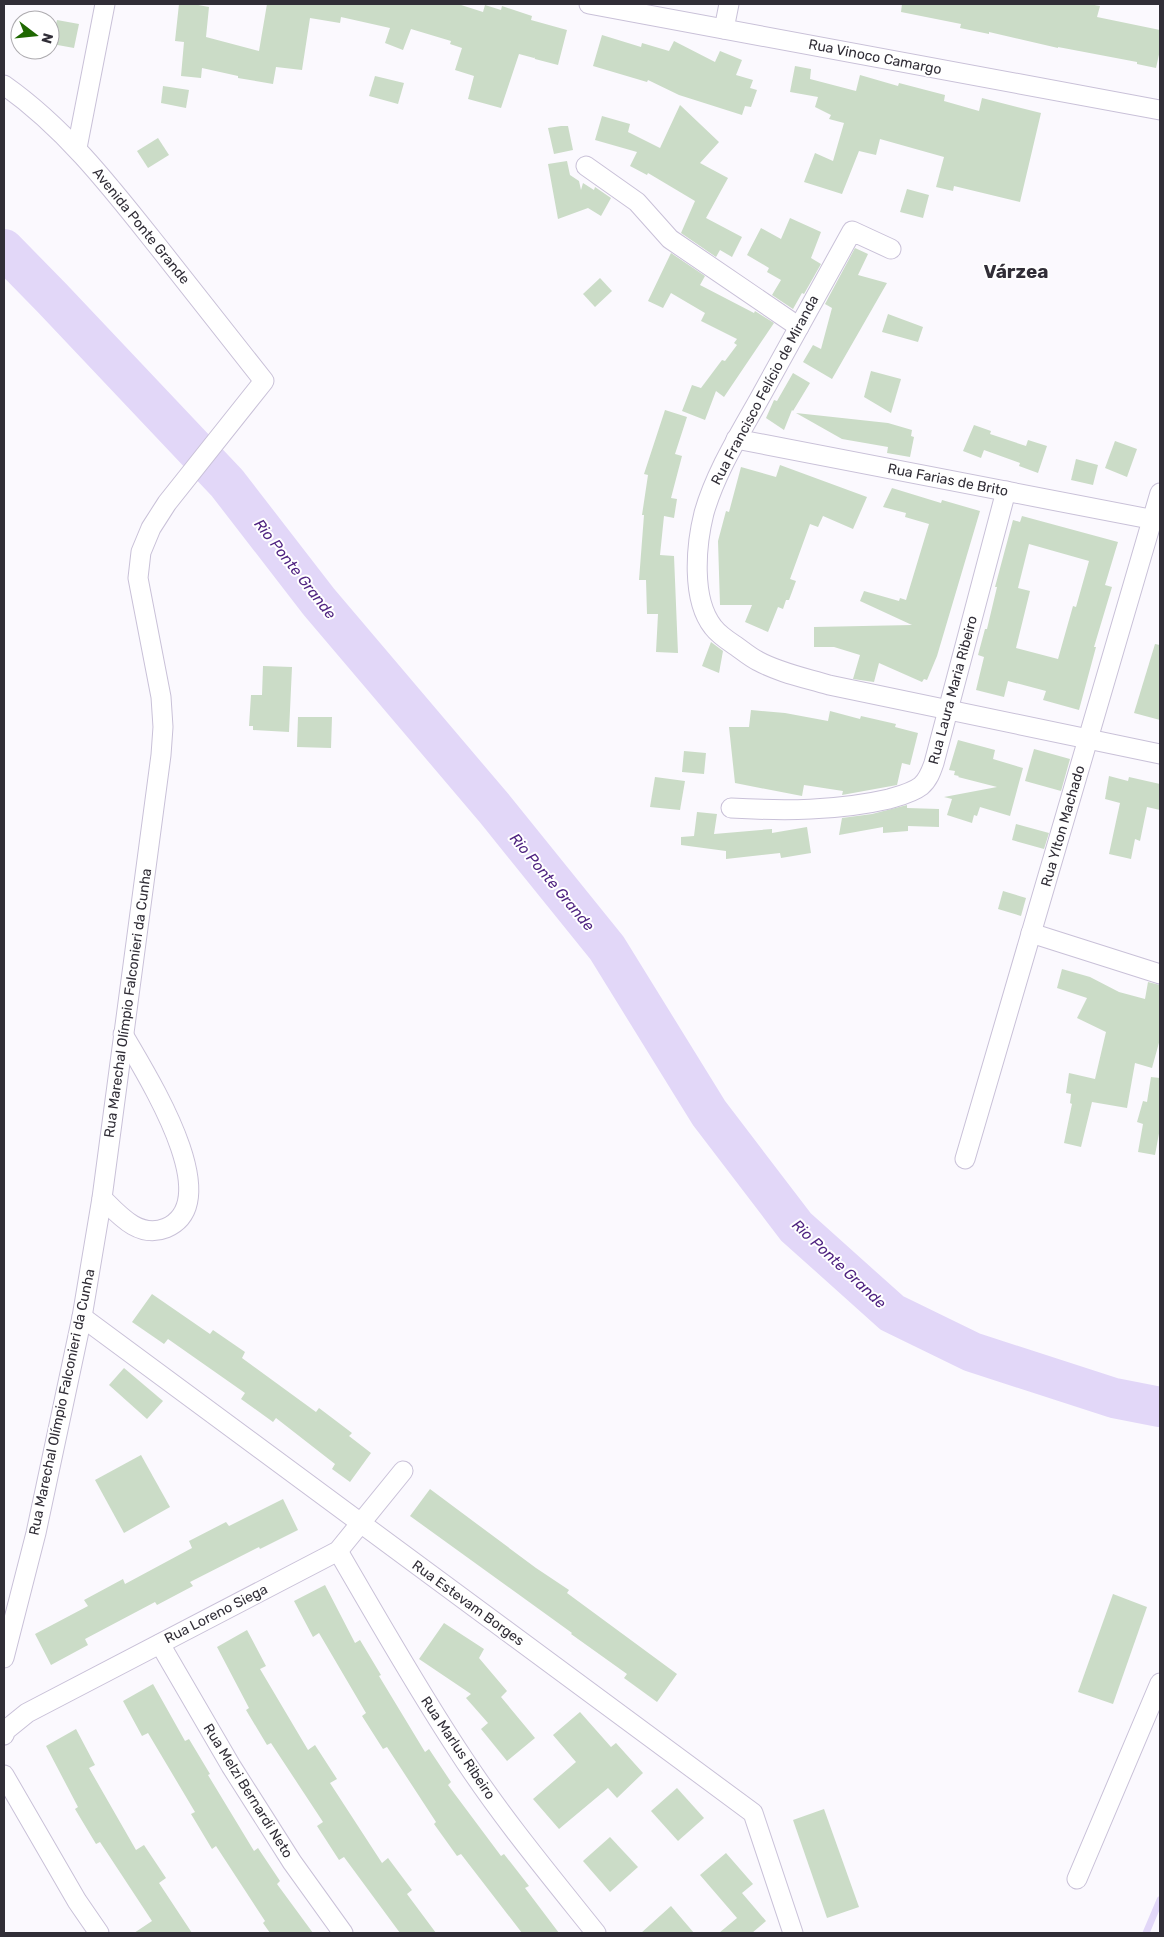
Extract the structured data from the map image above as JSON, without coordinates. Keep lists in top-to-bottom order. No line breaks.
{"streets":{"street":["Rua Vinoco Camargo","Avenida Ponte Grande","Rua Francisco Felício de Miranda","Rua Farias de Brito","Rua Laura Maria Ribeiro","Rua Ylton Machado","Rua Marechal Olímpio Falconieri da Cunha","Rua Estevam Borges","Rua Loreno Siega","Rua Marlus Ribeiro","Rua Melzi Bernardi Neto"]},"crossings":[["Avenida Ponte Grande","Rua Marechal Olímpio Falconieri da Cunha"],["Rua Francisco Felício de Miranda","Rua Farias de Brito"],["Rua Francisco Felício de Miranda","Rua Laura Maria Ribeiro"],["Rua Farias de Brito","Rua Laura Maria Ribeiro"],["Rua Farias de Brito","Rua Ylton Machado"],["Rua Marechal Olímpio Falconieri da Cunha","Rua Estevam Borges"],["Rua Estevam Borges","Rua Loreno Siega"],["Rua Loreno Siega","Rua Marlus Ribeiro"],["Rua Loreno Siega","Rua Melzi Bernardi Neto"]],"districts":["Várzea"],"water":["Rio Ponte Grande"],"north":"right"}
